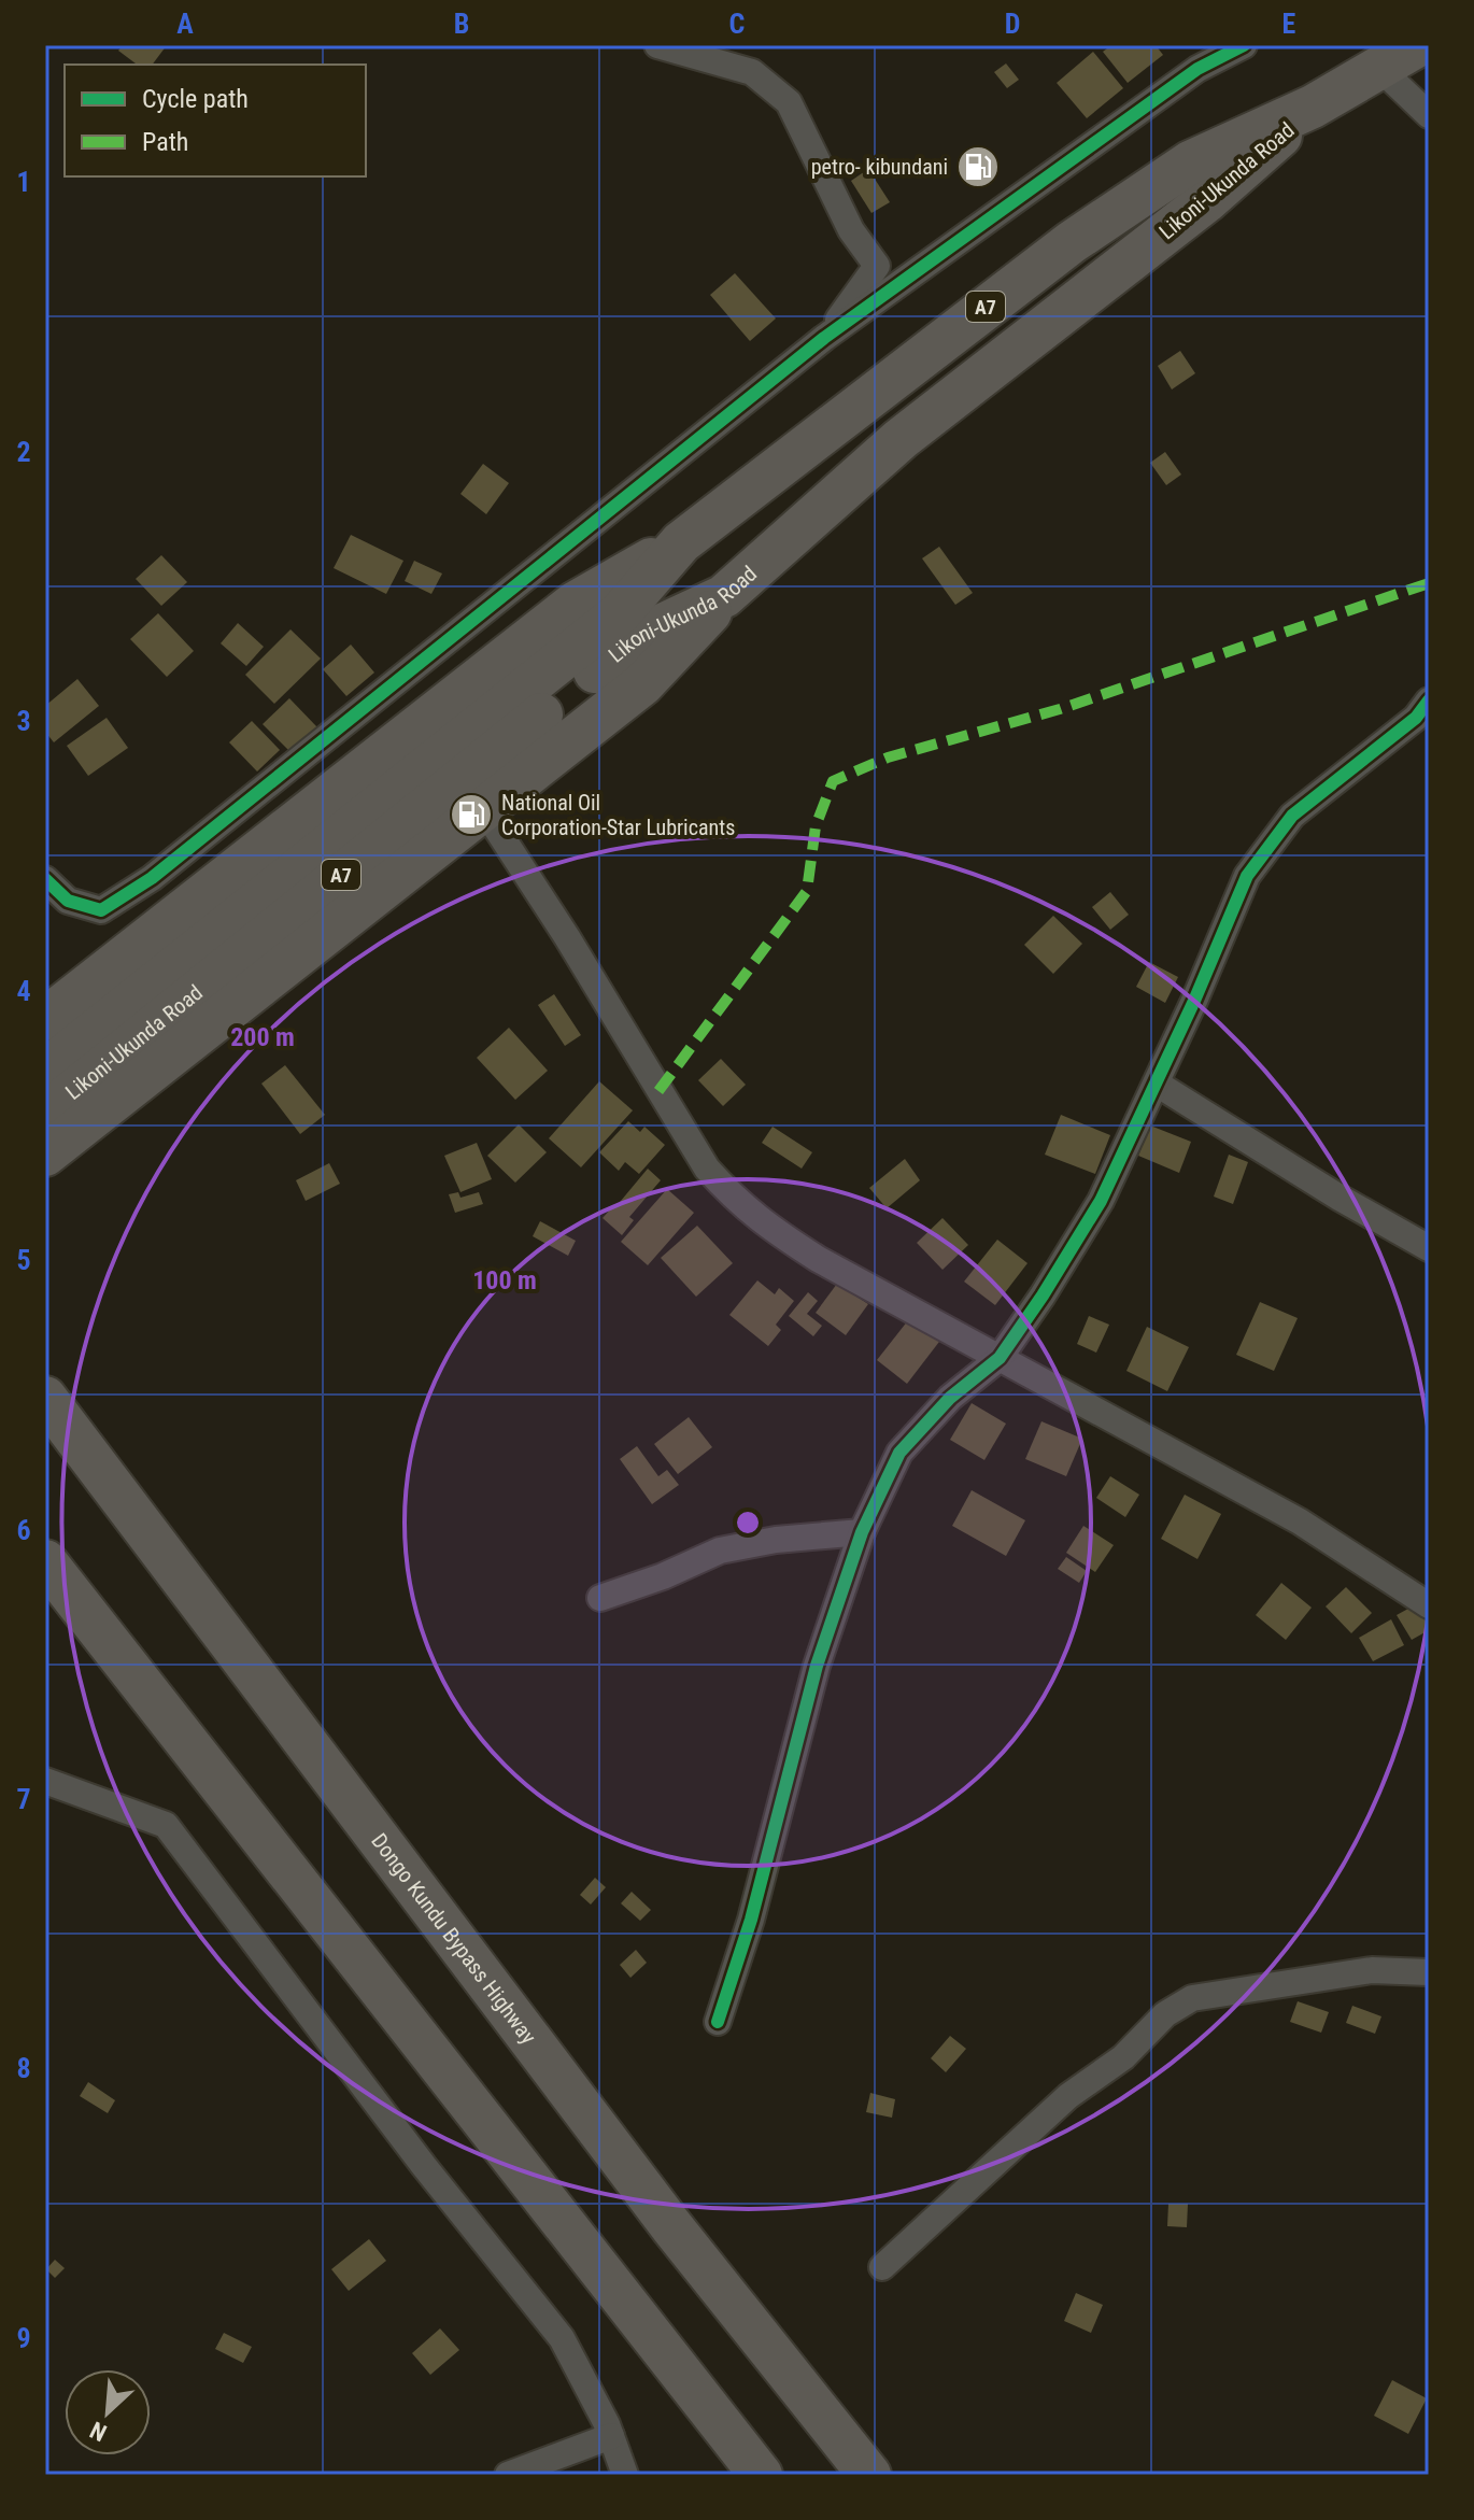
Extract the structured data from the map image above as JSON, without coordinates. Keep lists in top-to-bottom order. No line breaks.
{"streets":{"highway":["Likoni-Ukunda Road","A7","Dongo Kundu Bypass Highway"]},"places":{"fuel station":["petro- kibundani","National Oil Corporation-Star Lubricants"]},"legend":["Cycle path","Path"],"north":"bottom left","grid":{"columns":["A","B","C","D","E"],"rows":["1","2","3","4","5","6","7","8","9"]},"rings":["200 m","100 m"]}
